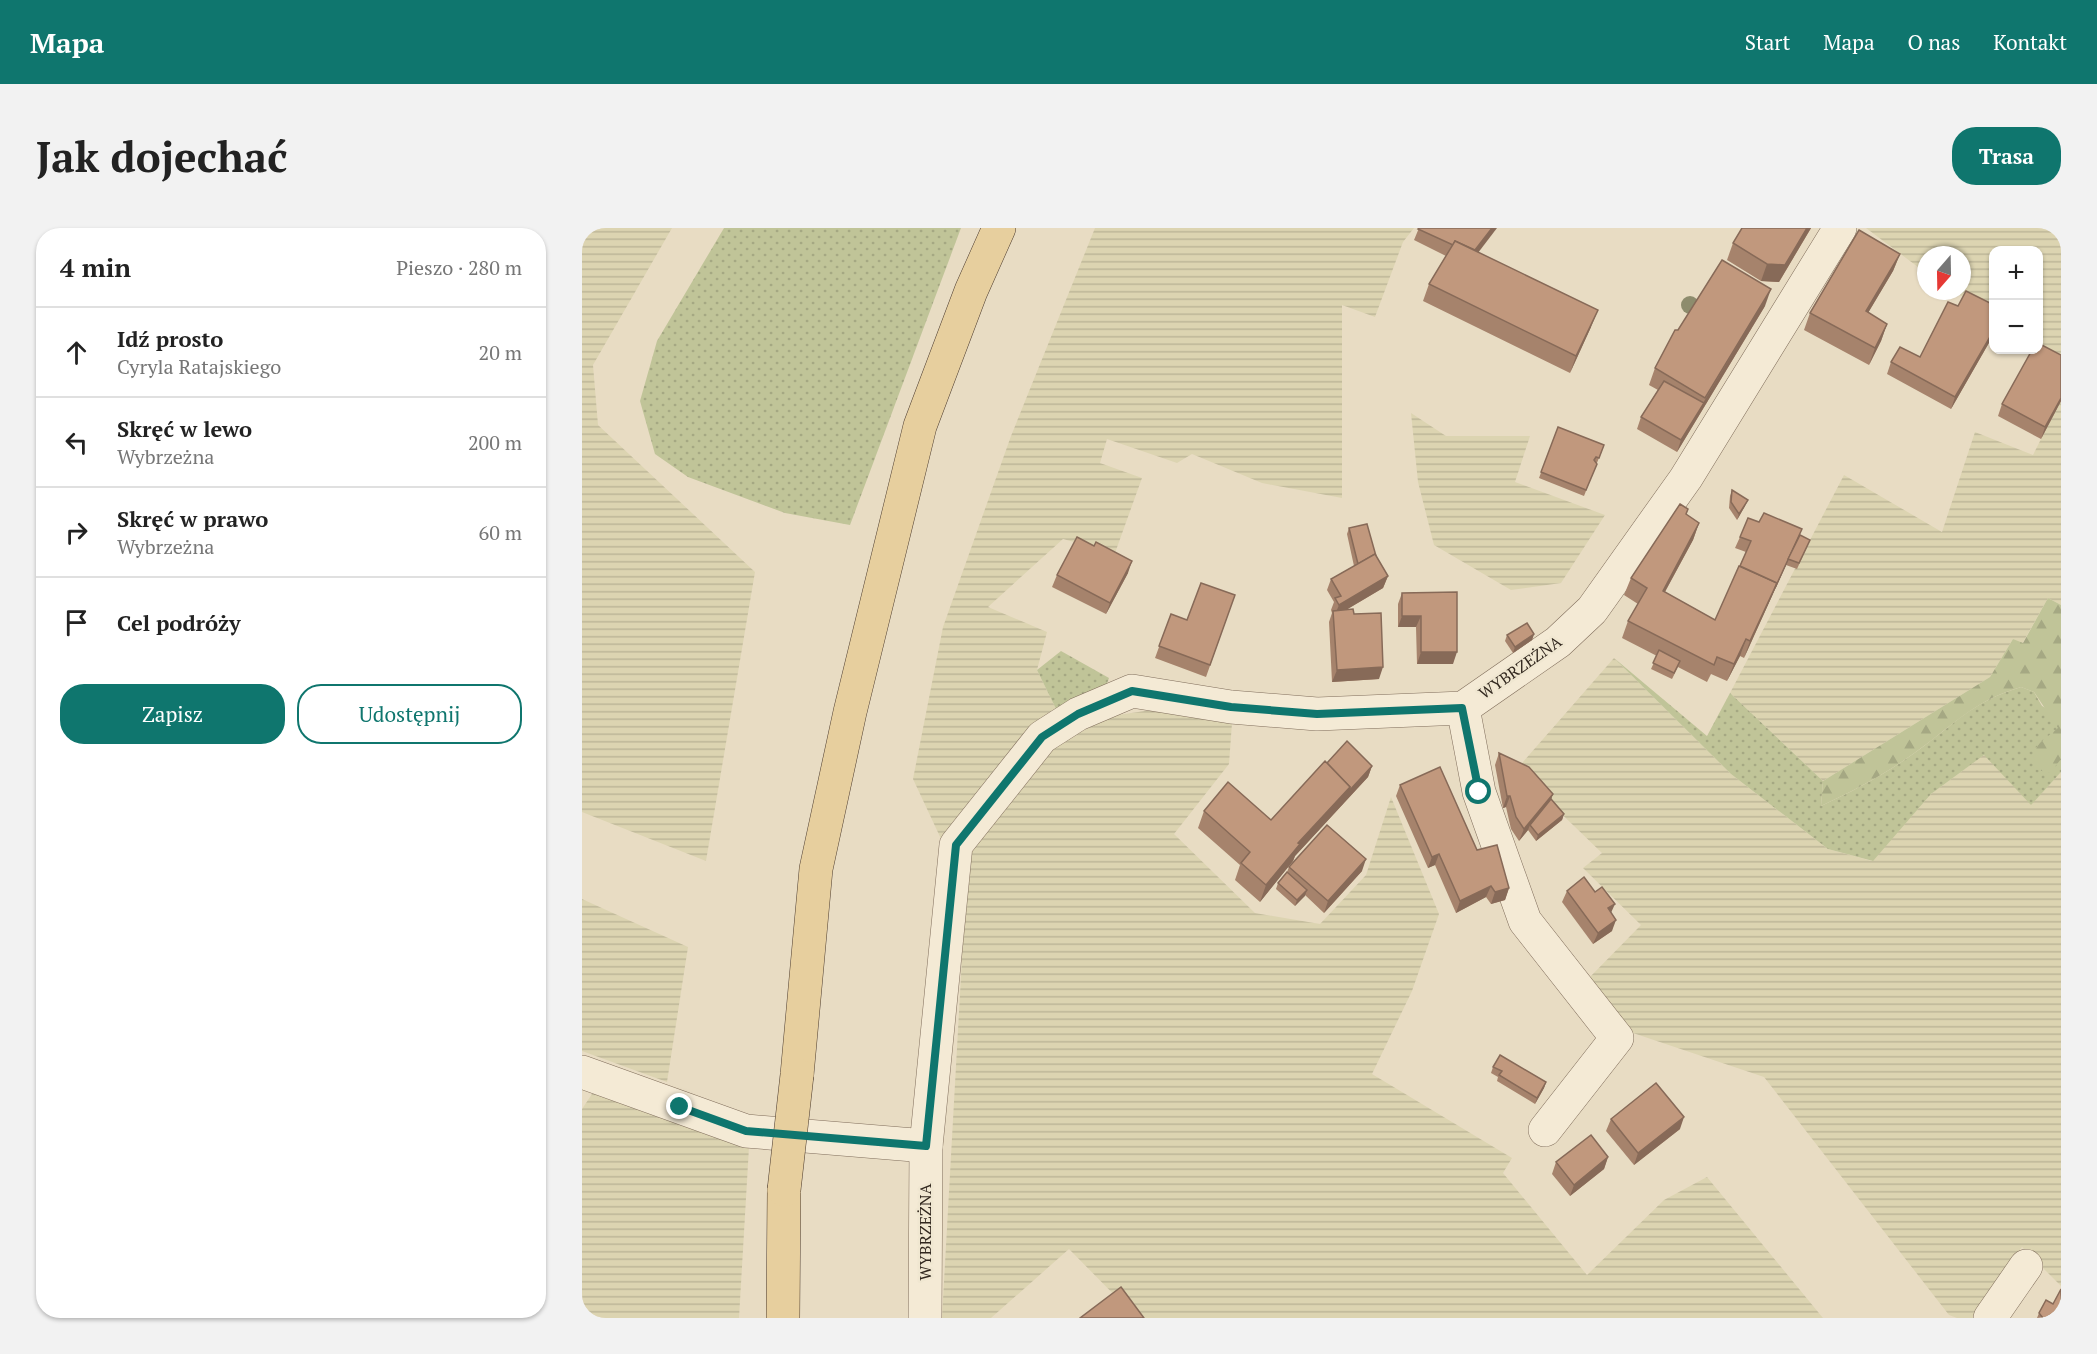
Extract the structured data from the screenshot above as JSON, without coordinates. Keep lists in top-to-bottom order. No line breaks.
{"streets":{"street":["WYBRZEŻNA"]},"north":"bottom","page":{"header":"Mapa","nav":["Start","Mapa","O nas","Kontakt"],"buttons":["Trasa",["Zapisz","Udostępnij"]],"title":"Jak dojechać","heading":["4 min","Pieszo · 280 m"],"map_buttons":["+","−"],"list":[["Idź prosto","Cyryla Ratajskiego","20 m"],["Skręć w lewo","Wybrzeżna","200 m"],["Skręć w prawo","Wybrzeżna","60 m"],"Cel podróży"]}}
